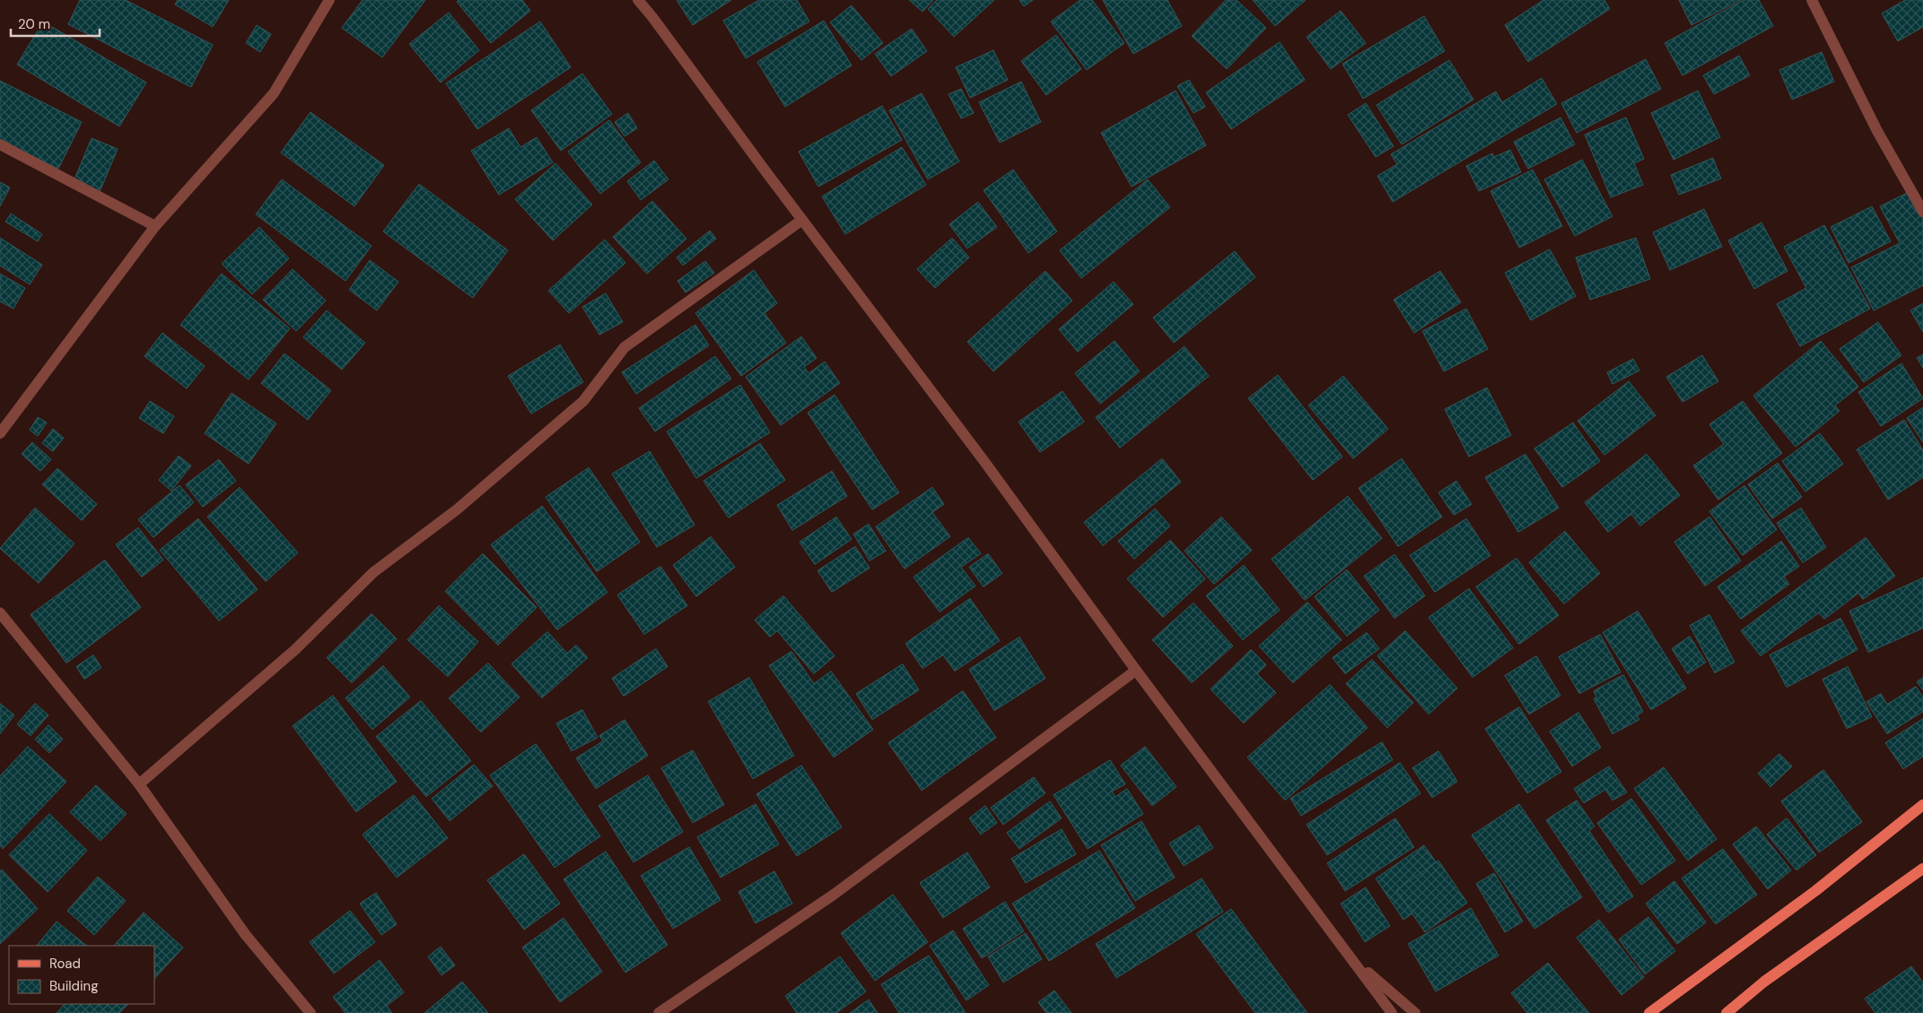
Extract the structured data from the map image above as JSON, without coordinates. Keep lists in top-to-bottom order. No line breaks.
{"legend":["Road","Building"],"scale_bar":"20 m"}
